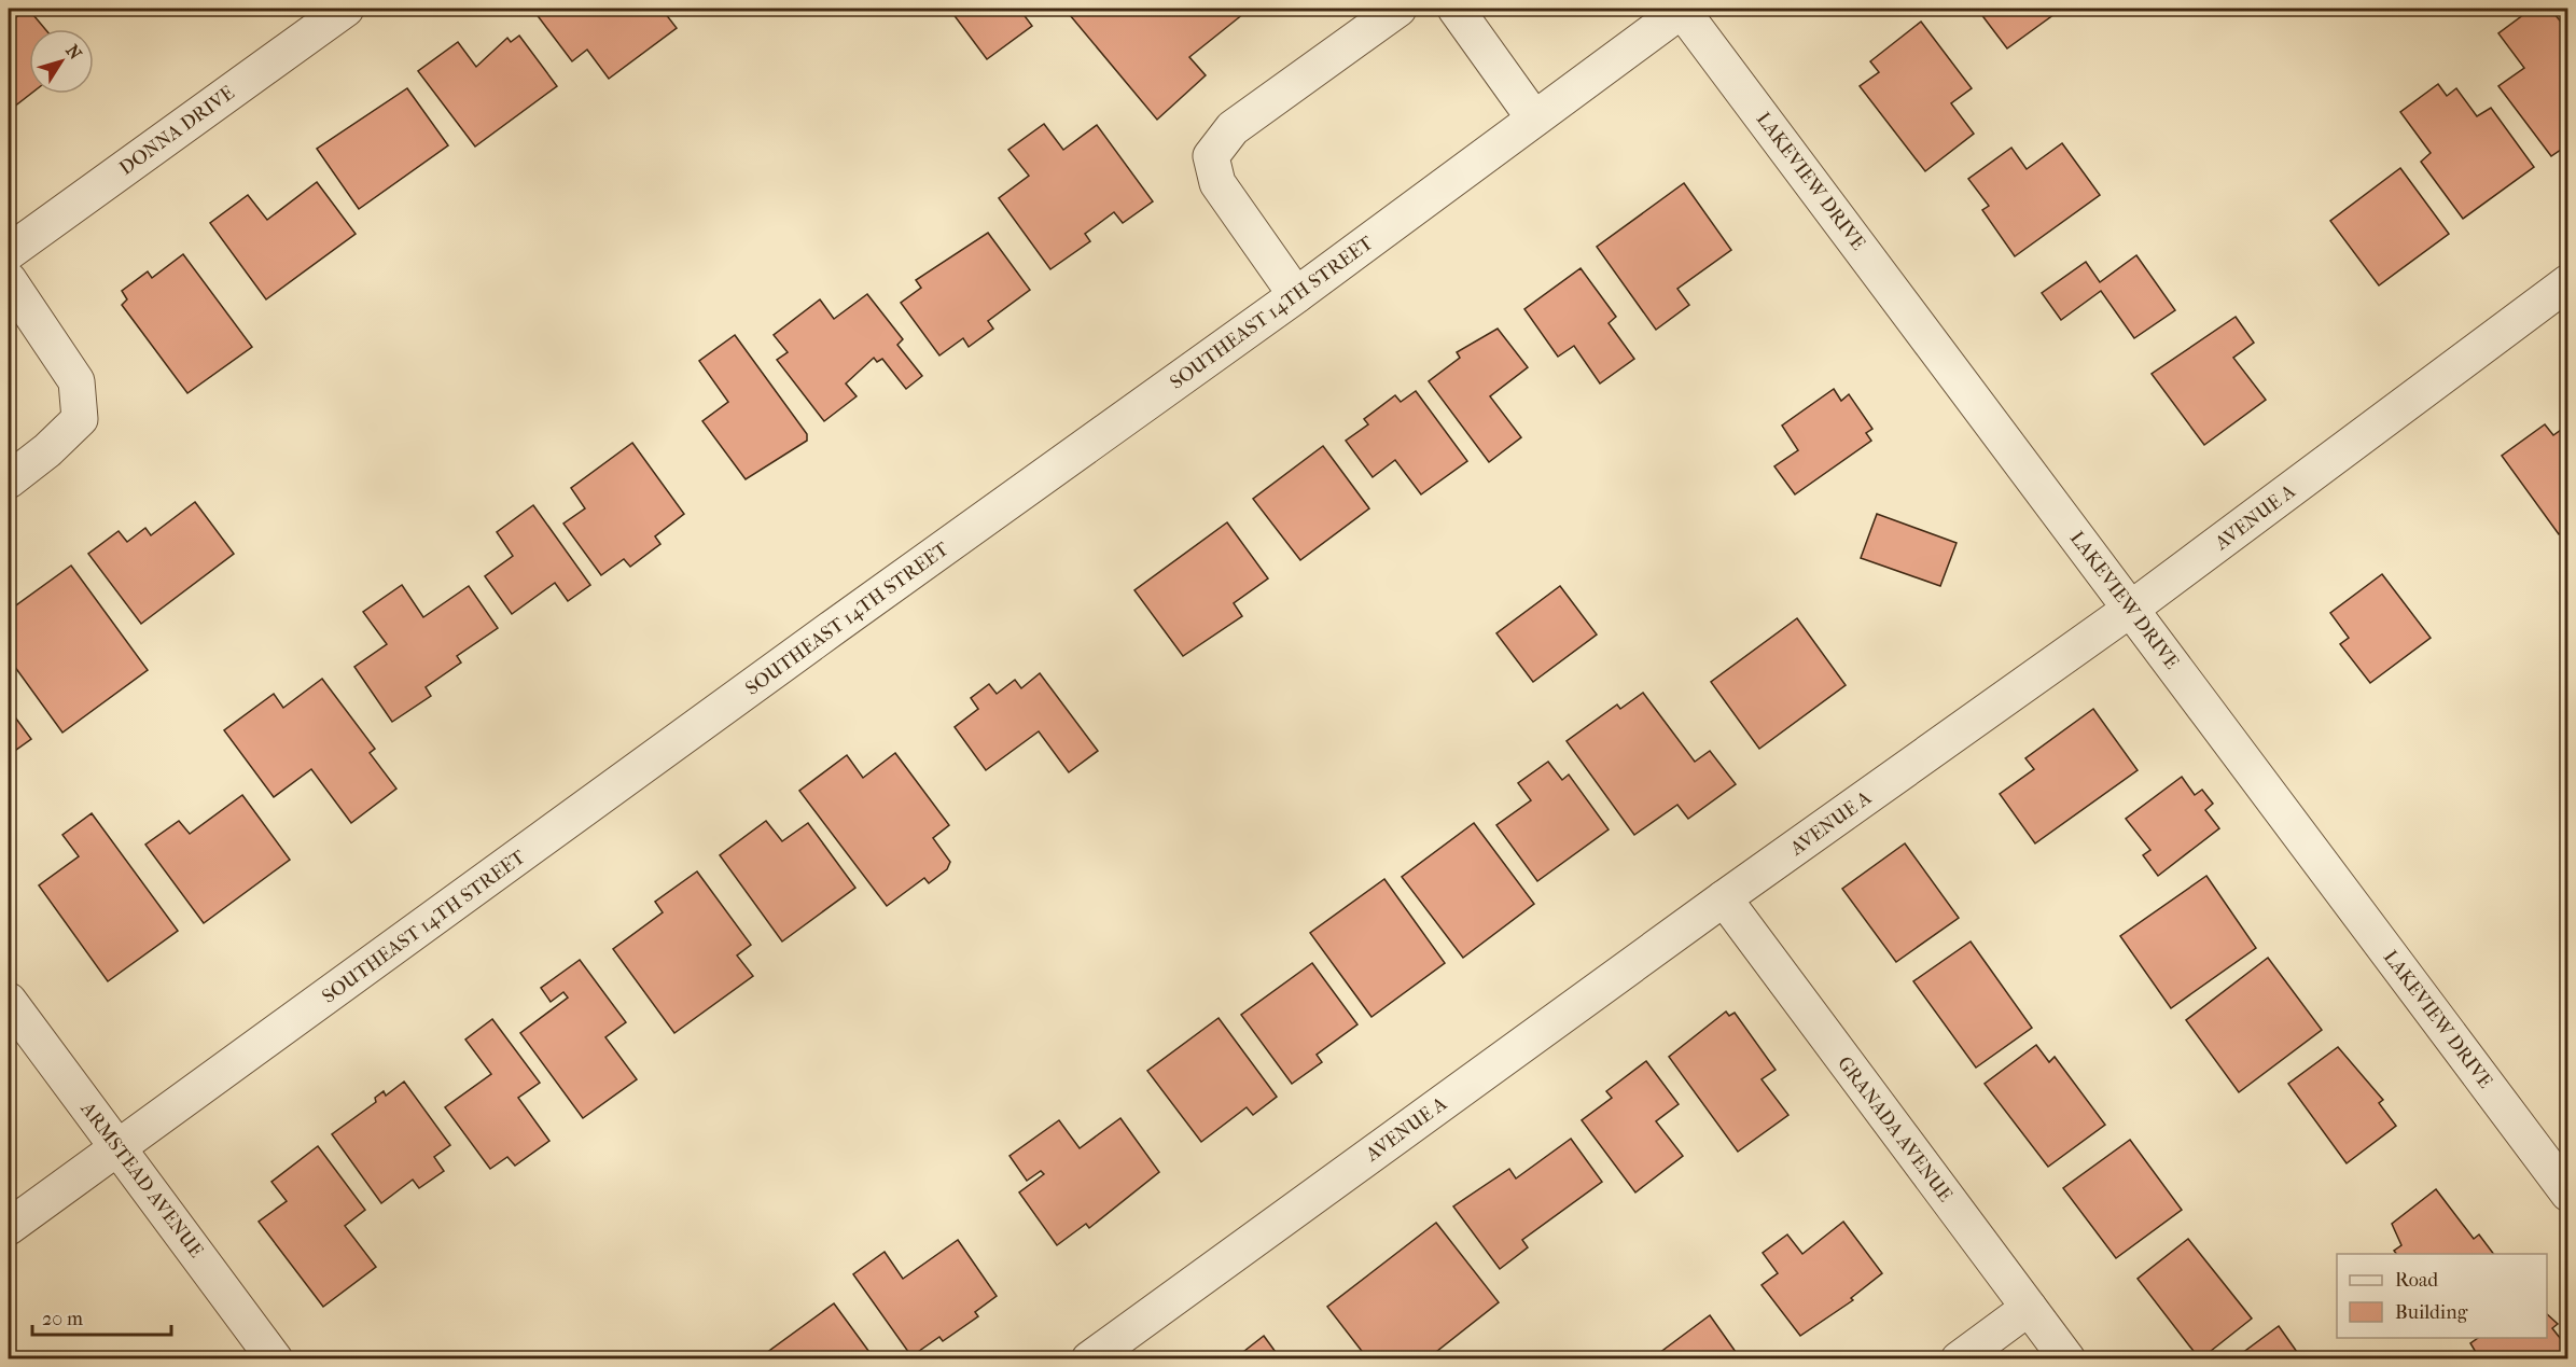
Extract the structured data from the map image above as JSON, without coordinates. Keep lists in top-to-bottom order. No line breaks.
{"streets":{"street":["DONNA DRIVE","LAKEVIEW DRIVE","SOUTHEAST 14TH STREET","AVENUE A","GRANADA AVENUE","ARMSTEAD AVENUE"]},"crossings":[["LAKEVIEW DRIVE","SOUTHEAST 14TH STREET"],["LAKEVIEW DRIVE","AVENUE A"],["SOUTHEAST 14TH STREET","ARMSTEAD AVENUE"],["AVENUE A","GRANADA AVENUE"]],"legend":["Road","Building"],"scale_bar":"20 m","north":"top right"}
